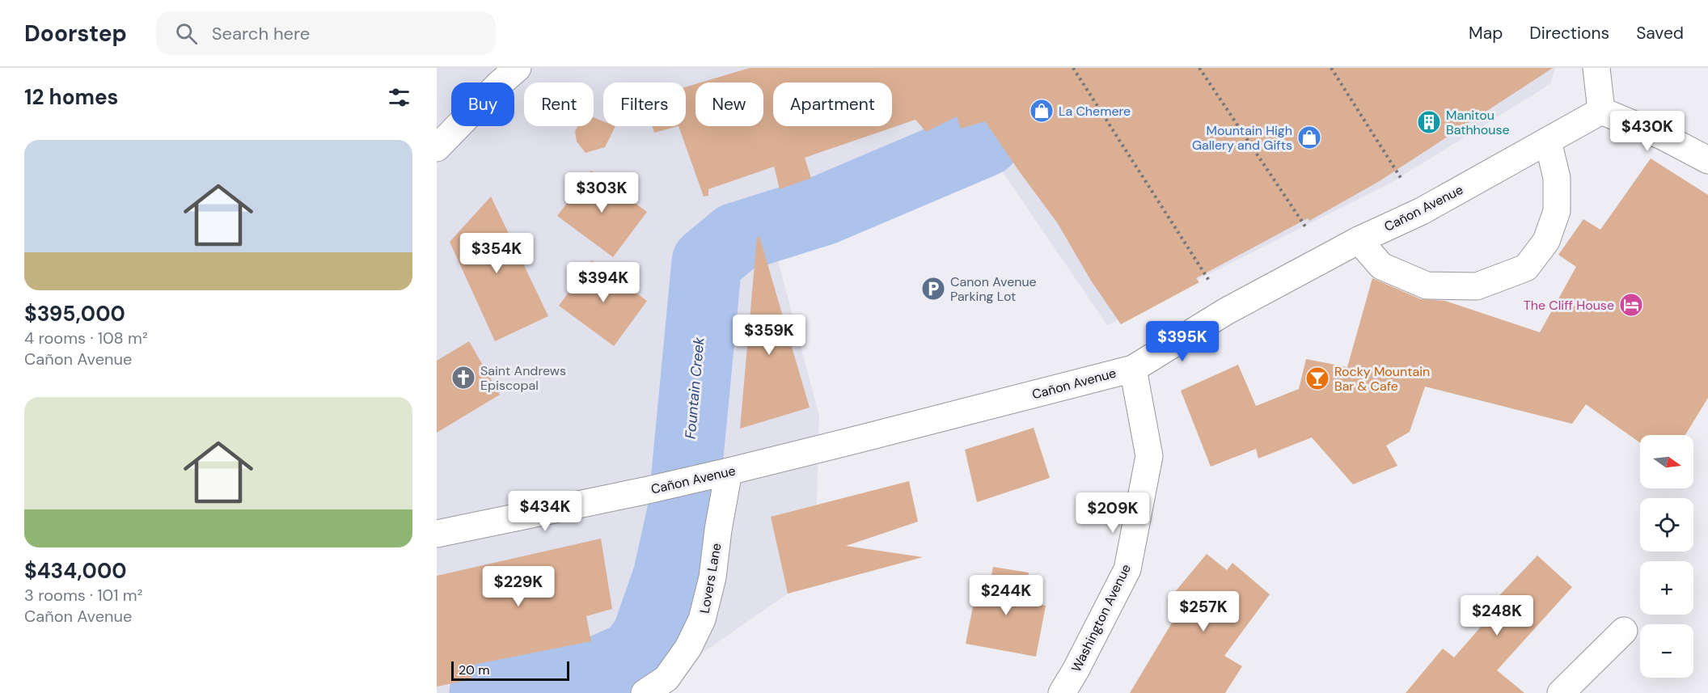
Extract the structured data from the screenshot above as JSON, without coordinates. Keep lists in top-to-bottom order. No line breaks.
{"streets":{"street":["Cañon Avenue","Lovers Lane","Washington Avenue"]},"crossings":[["Cañon Avenue","Lovers Lane"],["Cañon Avenue","Washington Avenue"]],"water":["Fountain Creek"],"places":{"shop":["La Chemere","Mountain High Gallery and Gifts"],"building":["Manitou Bathhouse"],"parking":["Canon Avenue Parking Lot"],"hotel":["The Cliff House"],"church":["Saint Andrews Episcopal"],"bar":["Rocky Mountain Bar & Cafe"]},"scale_bar":"20 m","north":"right","page":{"header":"Doorstep","search":"Search here","nav":["Map","Directions","Saved"],"heading":"12 homes","chip":["Buy","Rent","Filters","New","Apartment"],"price":["$430K","$303K","$354K","$394K","$359K","$395K","$434K","$209K","$229K","$244K","$257K","$248K"],"list":[{"name":"$395,000","note":"4 rooms · 108 m² · Cañon Avenue"},{"name":"$434,000","note":"3 rooms · 101 m² · Cañon Avenue"}],"map_buttons":["+","−"],"scale":"20 m"}}
